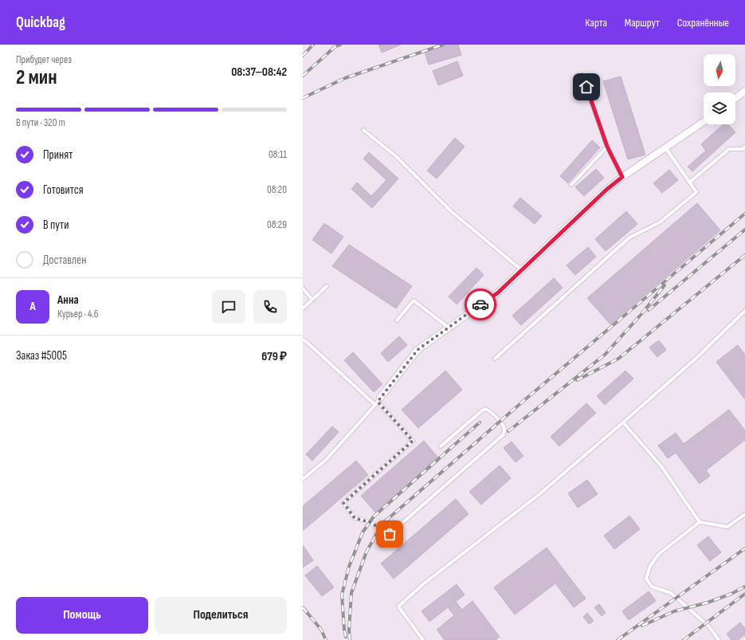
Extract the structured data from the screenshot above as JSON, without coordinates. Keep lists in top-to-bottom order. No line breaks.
{"north":"bottom","page":{"header":"Quickbag","nav":["Карта","Маршрут","Сохранённые"],"heading":["2 мин","Прибудет через","08:37–08:42"],"panel":["Анна","Курьер · 4.6","Заказ #5005","679 ₽"],"bar":"В пути · 320 m","list":[["Принят","08:11"],["Готовится","08:20"],["В пути","08:29"],"Доставлен"],"round":"А","buttons":["Помощь","Поделиться"]}}
